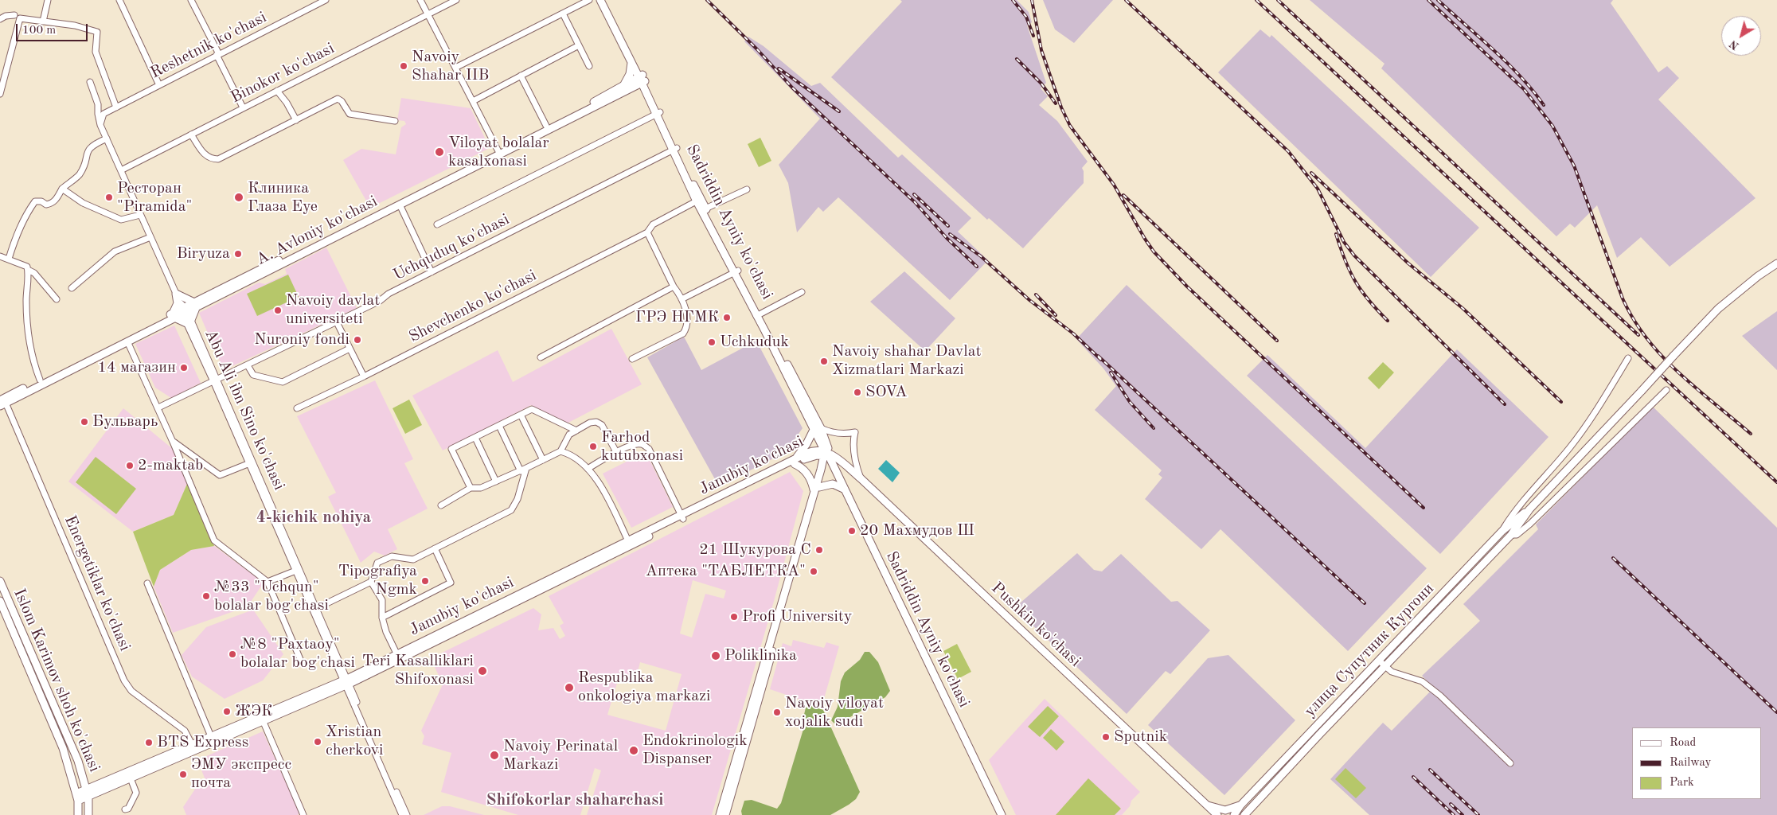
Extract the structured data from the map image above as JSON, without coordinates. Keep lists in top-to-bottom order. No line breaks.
{"streets":{"main road":["Sadriddin Ayniy ko'chasi","A. Avloniy ko'chasi","Janubiy ko'chasi","Pushkin ko'chasi","улица Супутник Кургони","Islom Karimov shoh ko'chasi"],"street":["Reshetnik ko'chasi","Binokor ko'chasi","Uchquduq ko'chasi","Shevchenko ko'chasi","Abu Ali ibn Sino ko'chasi","Energetiklar ko'chasi"]},"crossings":[["Reshetnik ko'chasi","Abu Ali ibn Sino ko'chasi"],["Binokor ko'chasi","Abu Ali ibn Sino ko'chasi"],["Sadriddin Ayniy ko'chasi","A. Avloniy ko'chasi"],["Sadriddin Ayniy ko'chasi","Uchquduq ko'chasi"],["Sadriddin Ayniy ko'chasi","Shevchenko ko'chasi"],["Sadriddin Ayniy ko'chasi","Janubiy ko'chasi"],["Sadriddin Ayniy ko'chasi","Pushkin ko'chasi"],["A. Avloniy ko'chasi","Abu Ali ibn Sino ko'chasi"],["A. Avloniy ko'chasi","Energetiklar ko'chasi"],["Uchquduq ko'chasi","Abu Ali ibn Sino ko'chasi"],["Abu Ali ibn Sino ko'chasi","Janubiy ko'chasi"],["Janubiy ko'chasi","Energetiklar ko'chasi"],["Janubiy ko'chasi","Pushkin ko'chasi"],["Janubiy ko'chasi","Islom Karimov shoh ko'chasi"]],"districts":["4-kichik nohiya","Shifokorlar shaharchasi"],"places":["Navoiy Shahar IIB","Viloyat bolalar kasalxonasi","Ресторан \"Piramida\"","Клиника Глаза Eye","Biryuza","Navoiy davlat universiteti","ГРЭ НГМК","Nuroniy fondi","Uchkuduk","Navoiy shahar Davlat Xizmatlari Markazi","14 магазин","SOVA","Бульварь","Farhod kutubxonasi","2-maktab","20 Махмудов Ш","21 Шукурова С","Аптека \"ТАБЛЕТКА\"","Tipografiya Ngmk","№33 \"Uchqun\" bolalar bog'chasi","Profi University","№8 \"Paxtaoy\" bolalar bog'chasi","Poliklinika","Teri Kasalliklari Shifoxonasi","Respublika onkologiya markazi","ЖЭК","Navoiy viloyat xojalik sudi","Sputnik","Xristian cherkovi","BTS Express","Endokrinologik Dispanser","Navoiy Perinatal Markazi","ЭМУ экспресс почта"],"legend":["Road","Railway","Park"],"scale_bar":"100 m","north":"bottom left"}
